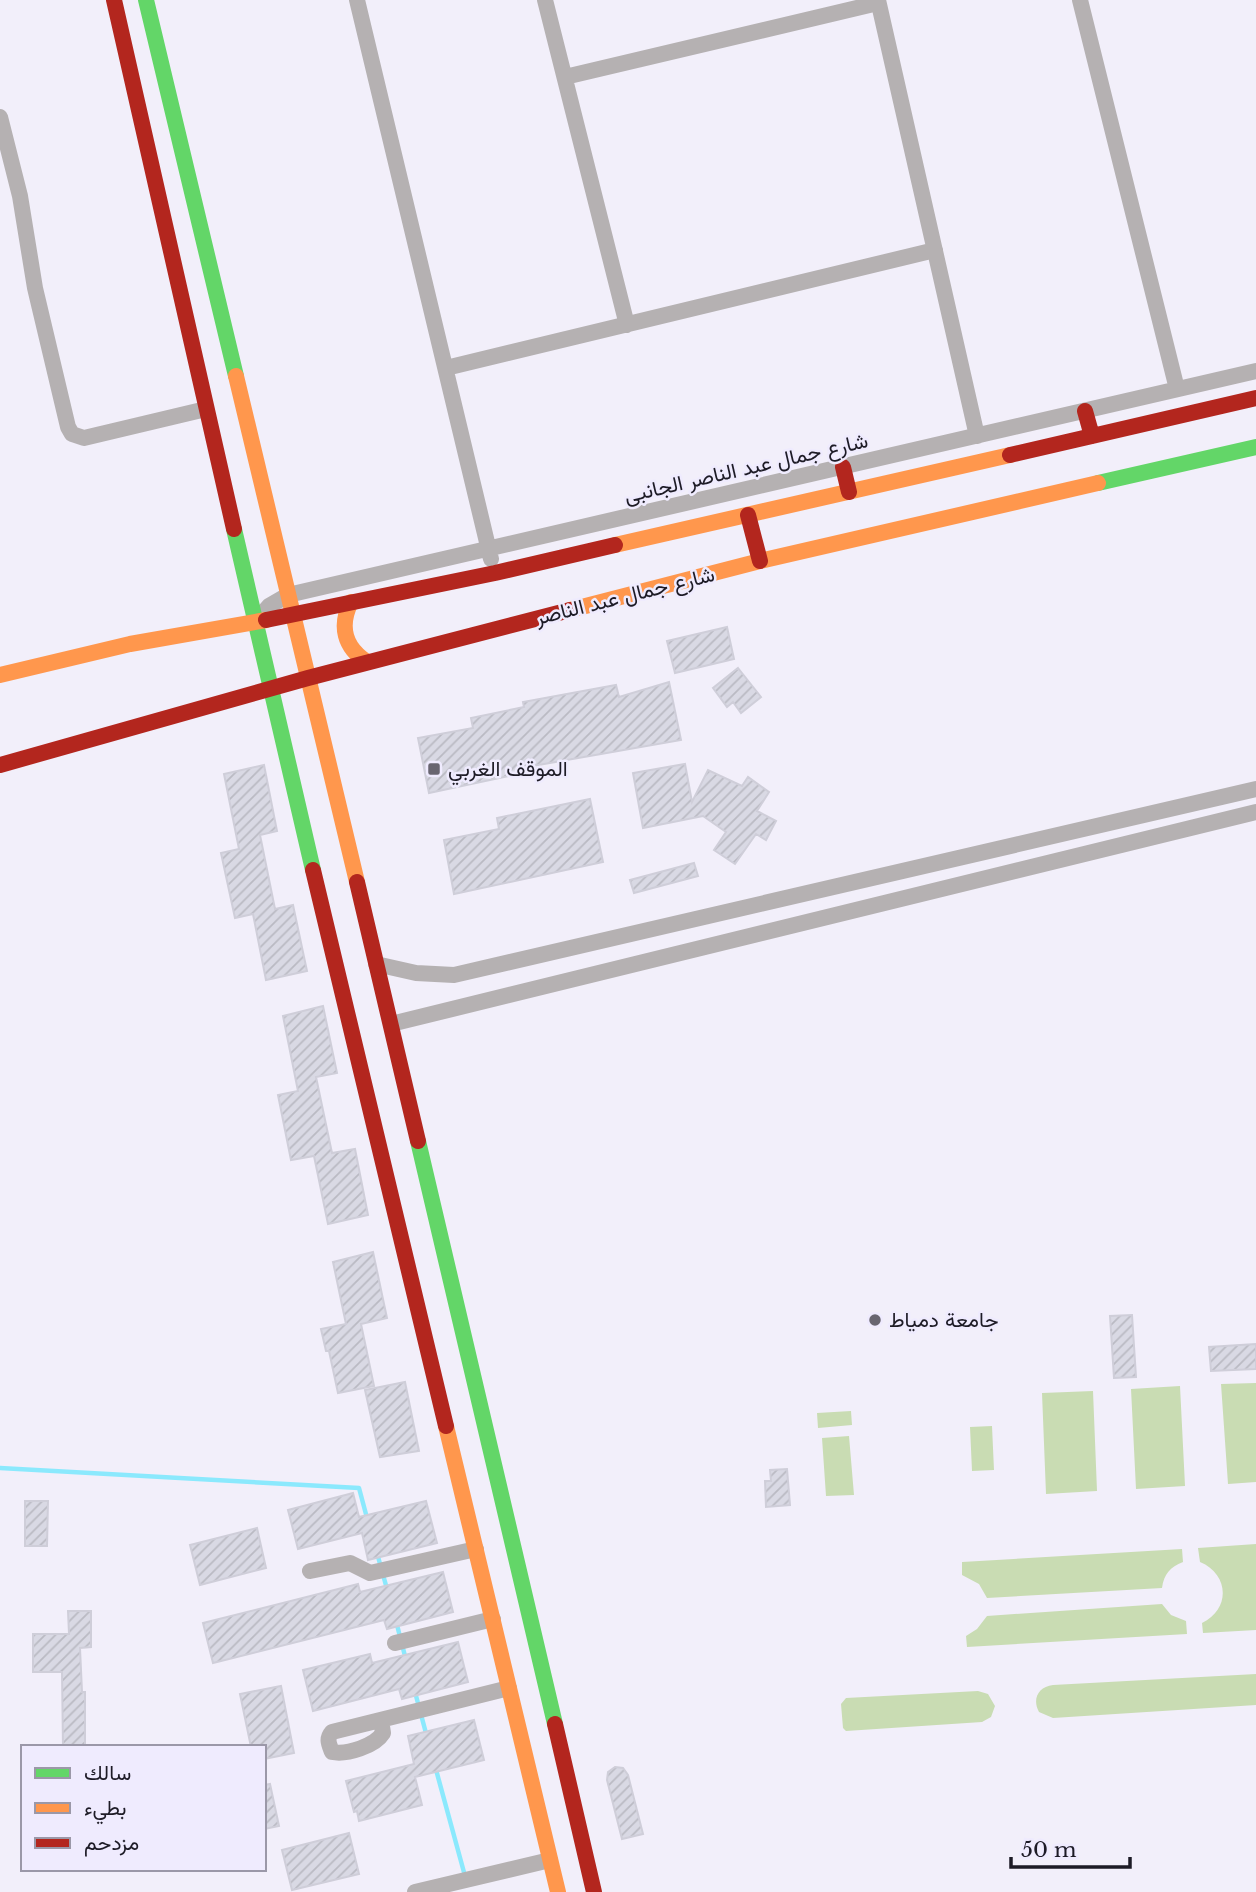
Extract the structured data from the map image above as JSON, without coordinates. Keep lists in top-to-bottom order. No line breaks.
{"streets":{"main road":["شارع جمال عبد الناصر"],"street":["شارع جمال عبد الناصر الجانبى"]},"places":{"transit":["الموقف الغربي"],"other":["جامعة دمياط"]},"legend":["سالك","بطيء","مزدحم"],"scale_bar":"50 m"}
